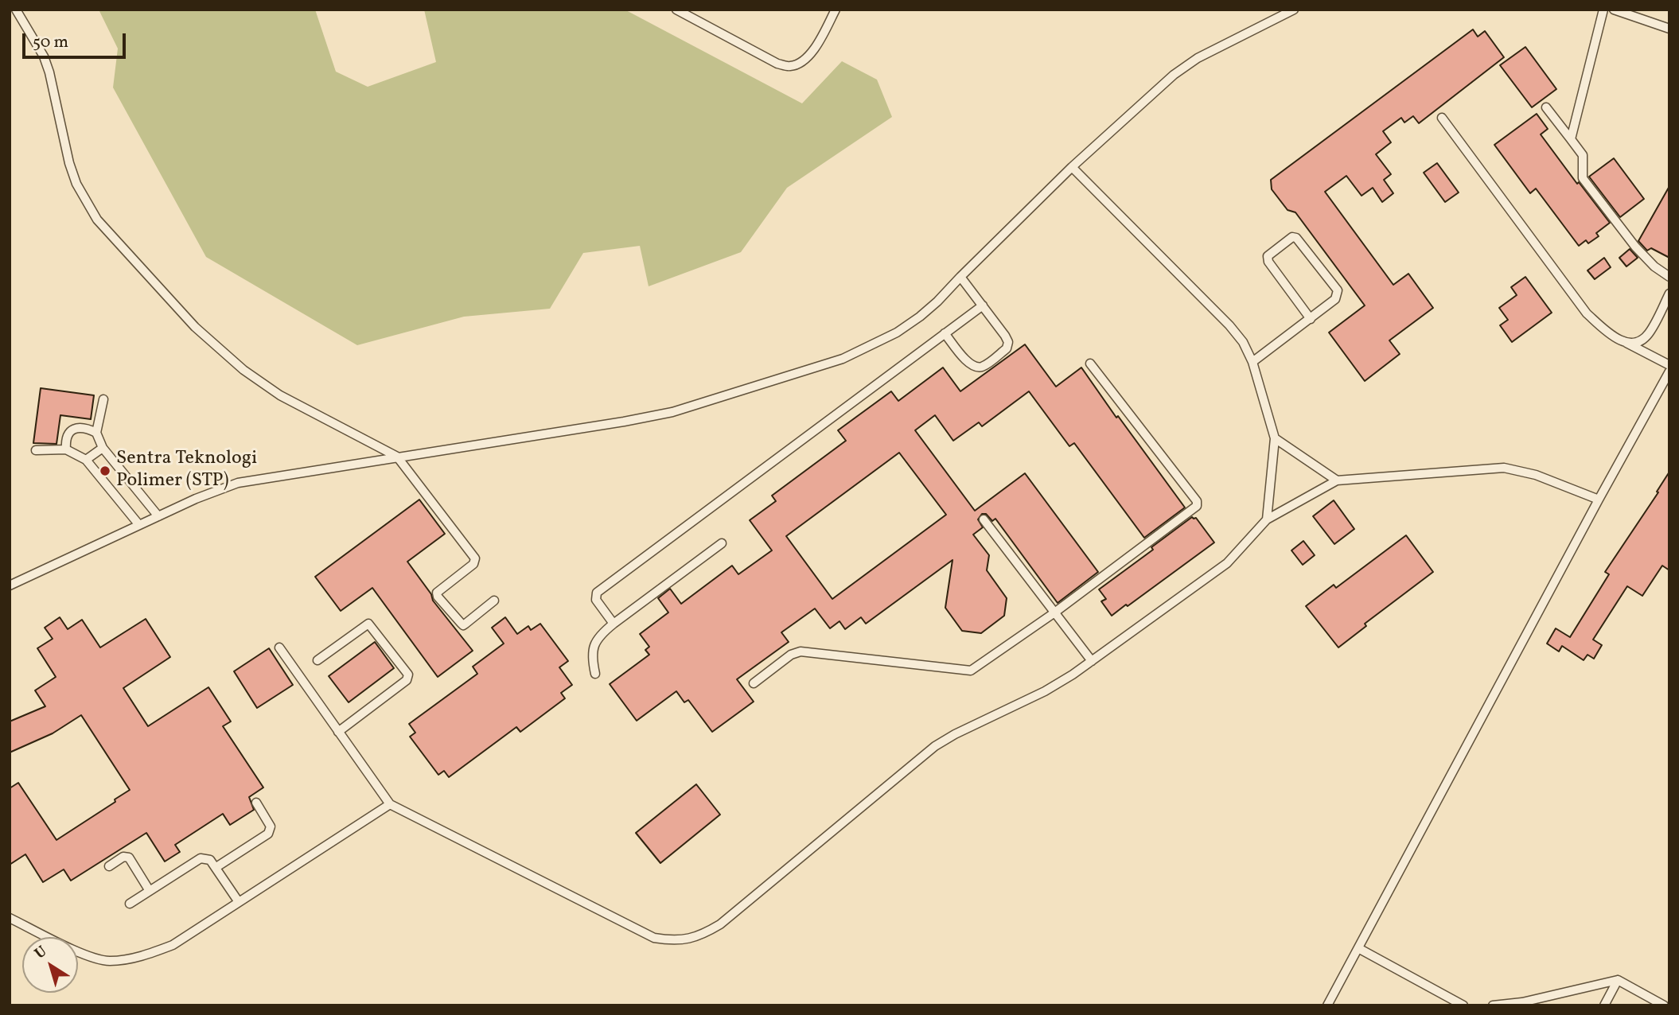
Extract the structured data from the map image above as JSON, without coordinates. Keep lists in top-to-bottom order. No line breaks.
{"places":["Sentra Teknologi Polimer (STP)"],"scale_bar":"50 m","north":"top left"}
